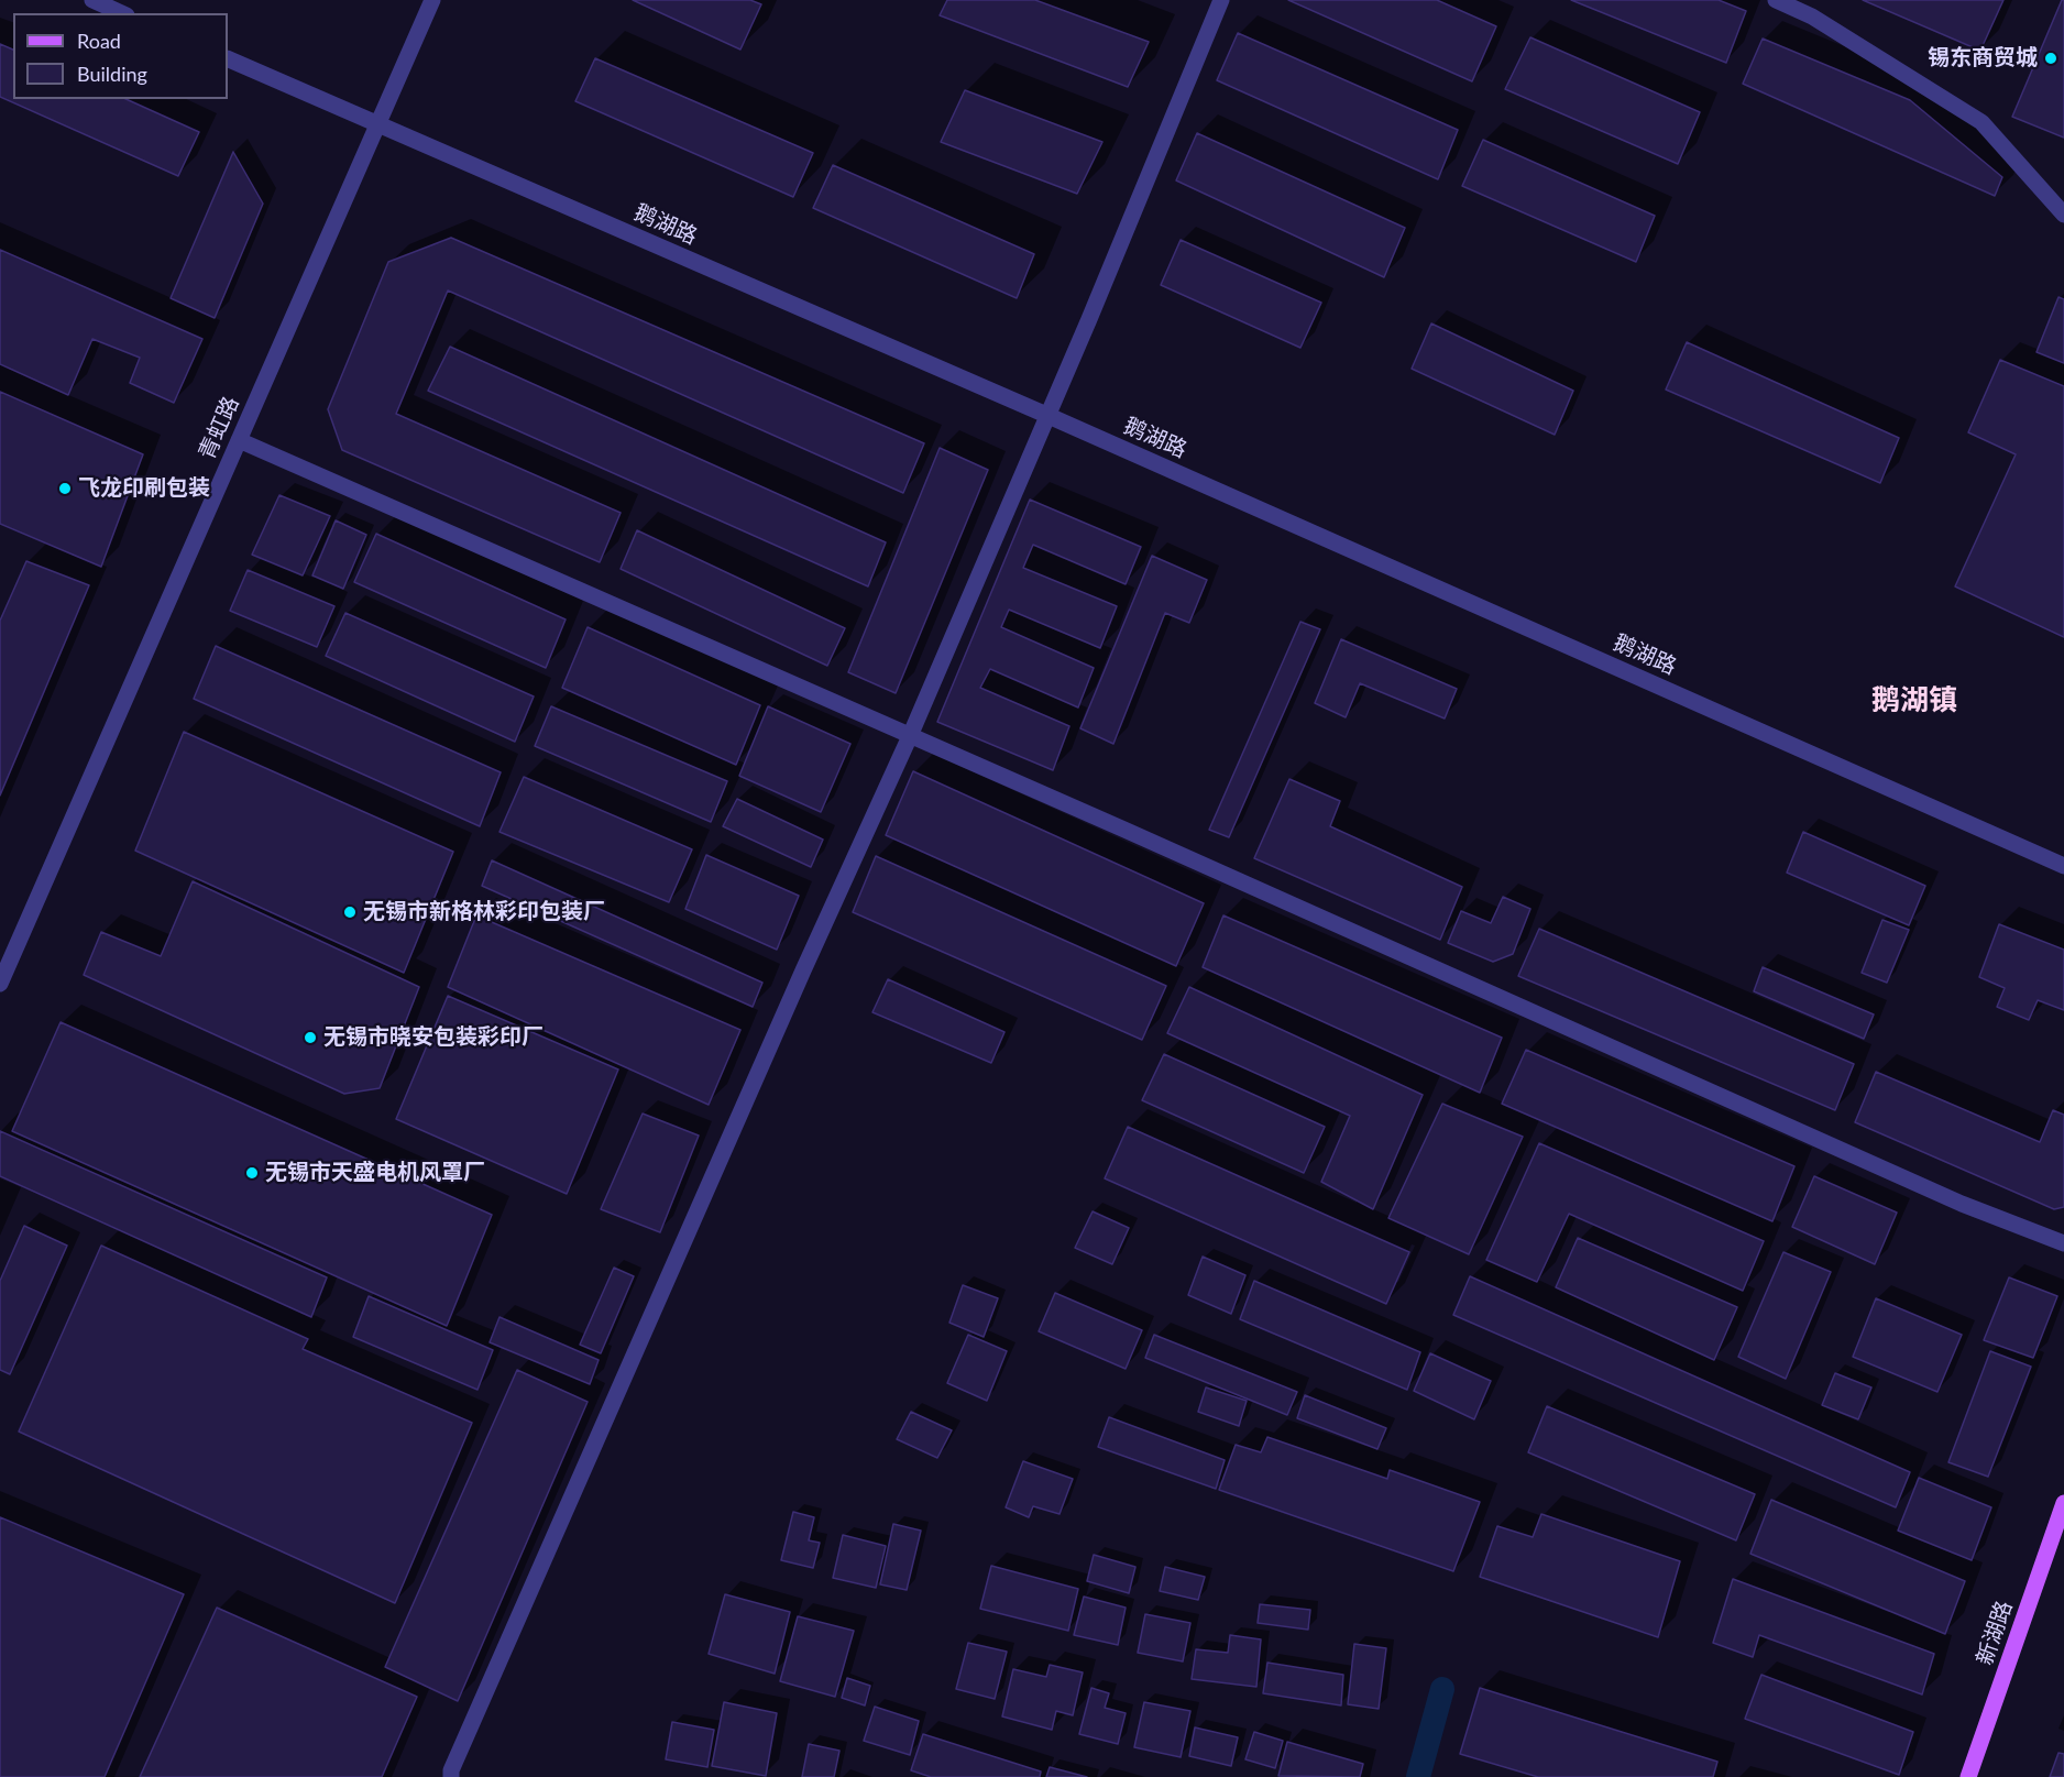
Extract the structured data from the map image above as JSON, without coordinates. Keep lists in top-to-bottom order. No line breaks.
{"streets":{"main road":["新湖路"],"street":["鹅湖路","青虹路"]},"crossings":[["鹅湖路","青虹路"]],"districts":["鹅湖镇"],"places":["锡东商贸城","飞龙印刷包装","无锡市新格林彩印包装厂","无锡市晓安包装彩印厂","无锡市天盛电机风罩厂"],"legend":["Road","Building"]}
